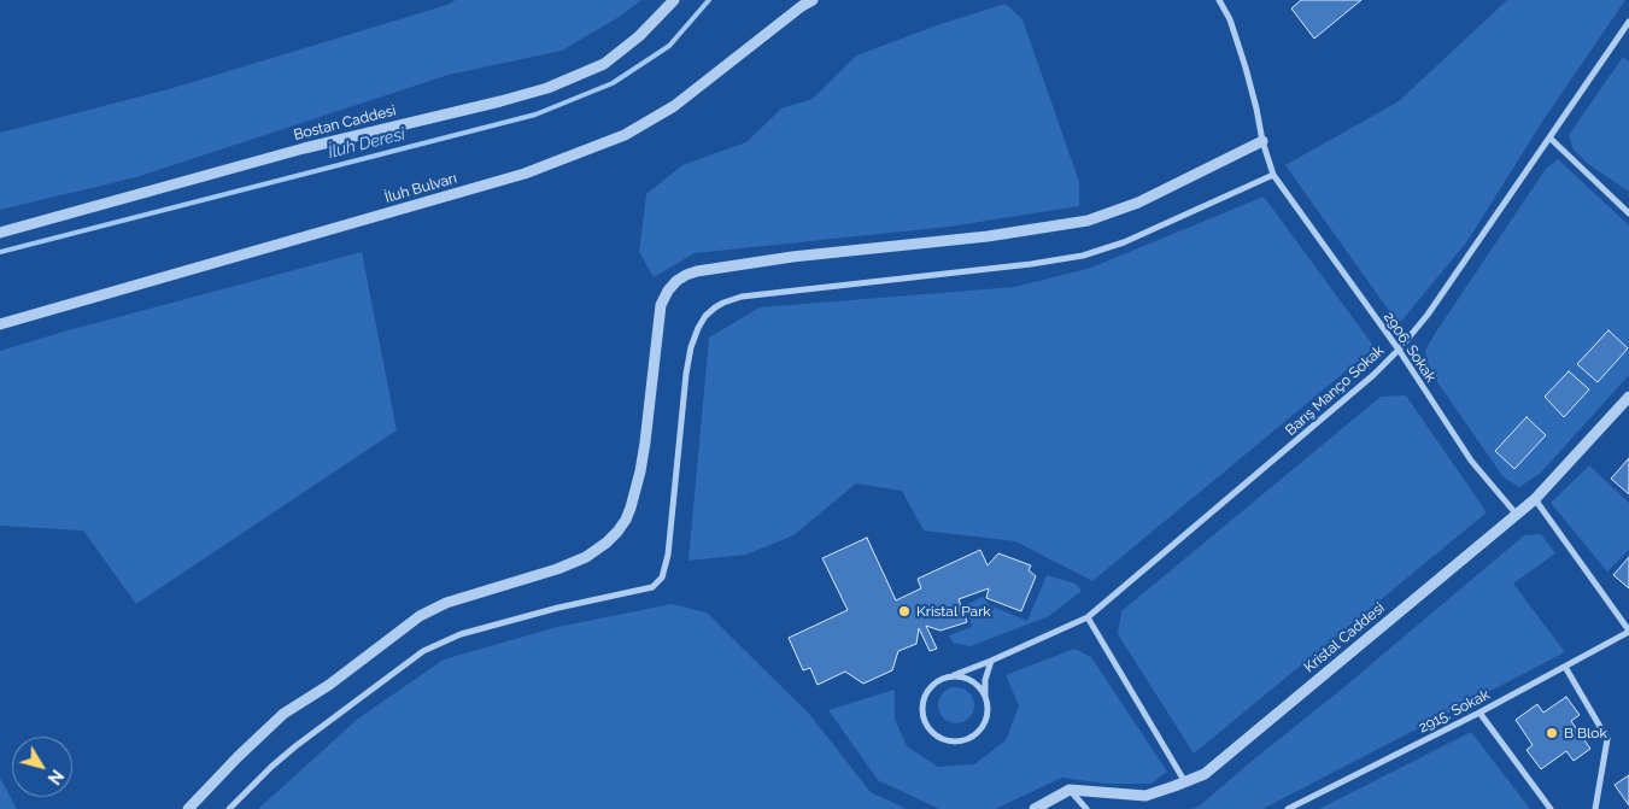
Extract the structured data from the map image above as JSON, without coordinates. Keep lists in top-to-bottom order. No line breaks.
{"streets":{"street":["Bostan Caddesi","İluh Bulvarı","2906. Sokak","Barış Manço Sokak","Kristal Caddesi","2915. Sokak"]},"crossings":[["2906. Sokak","Barış Manço Sokak"],["2906. Sokak","Kristal Caddesi"]],"water":["İluh Deresi"],"places":["Kristal Park","B Blok"],"north":"bottom right"}
